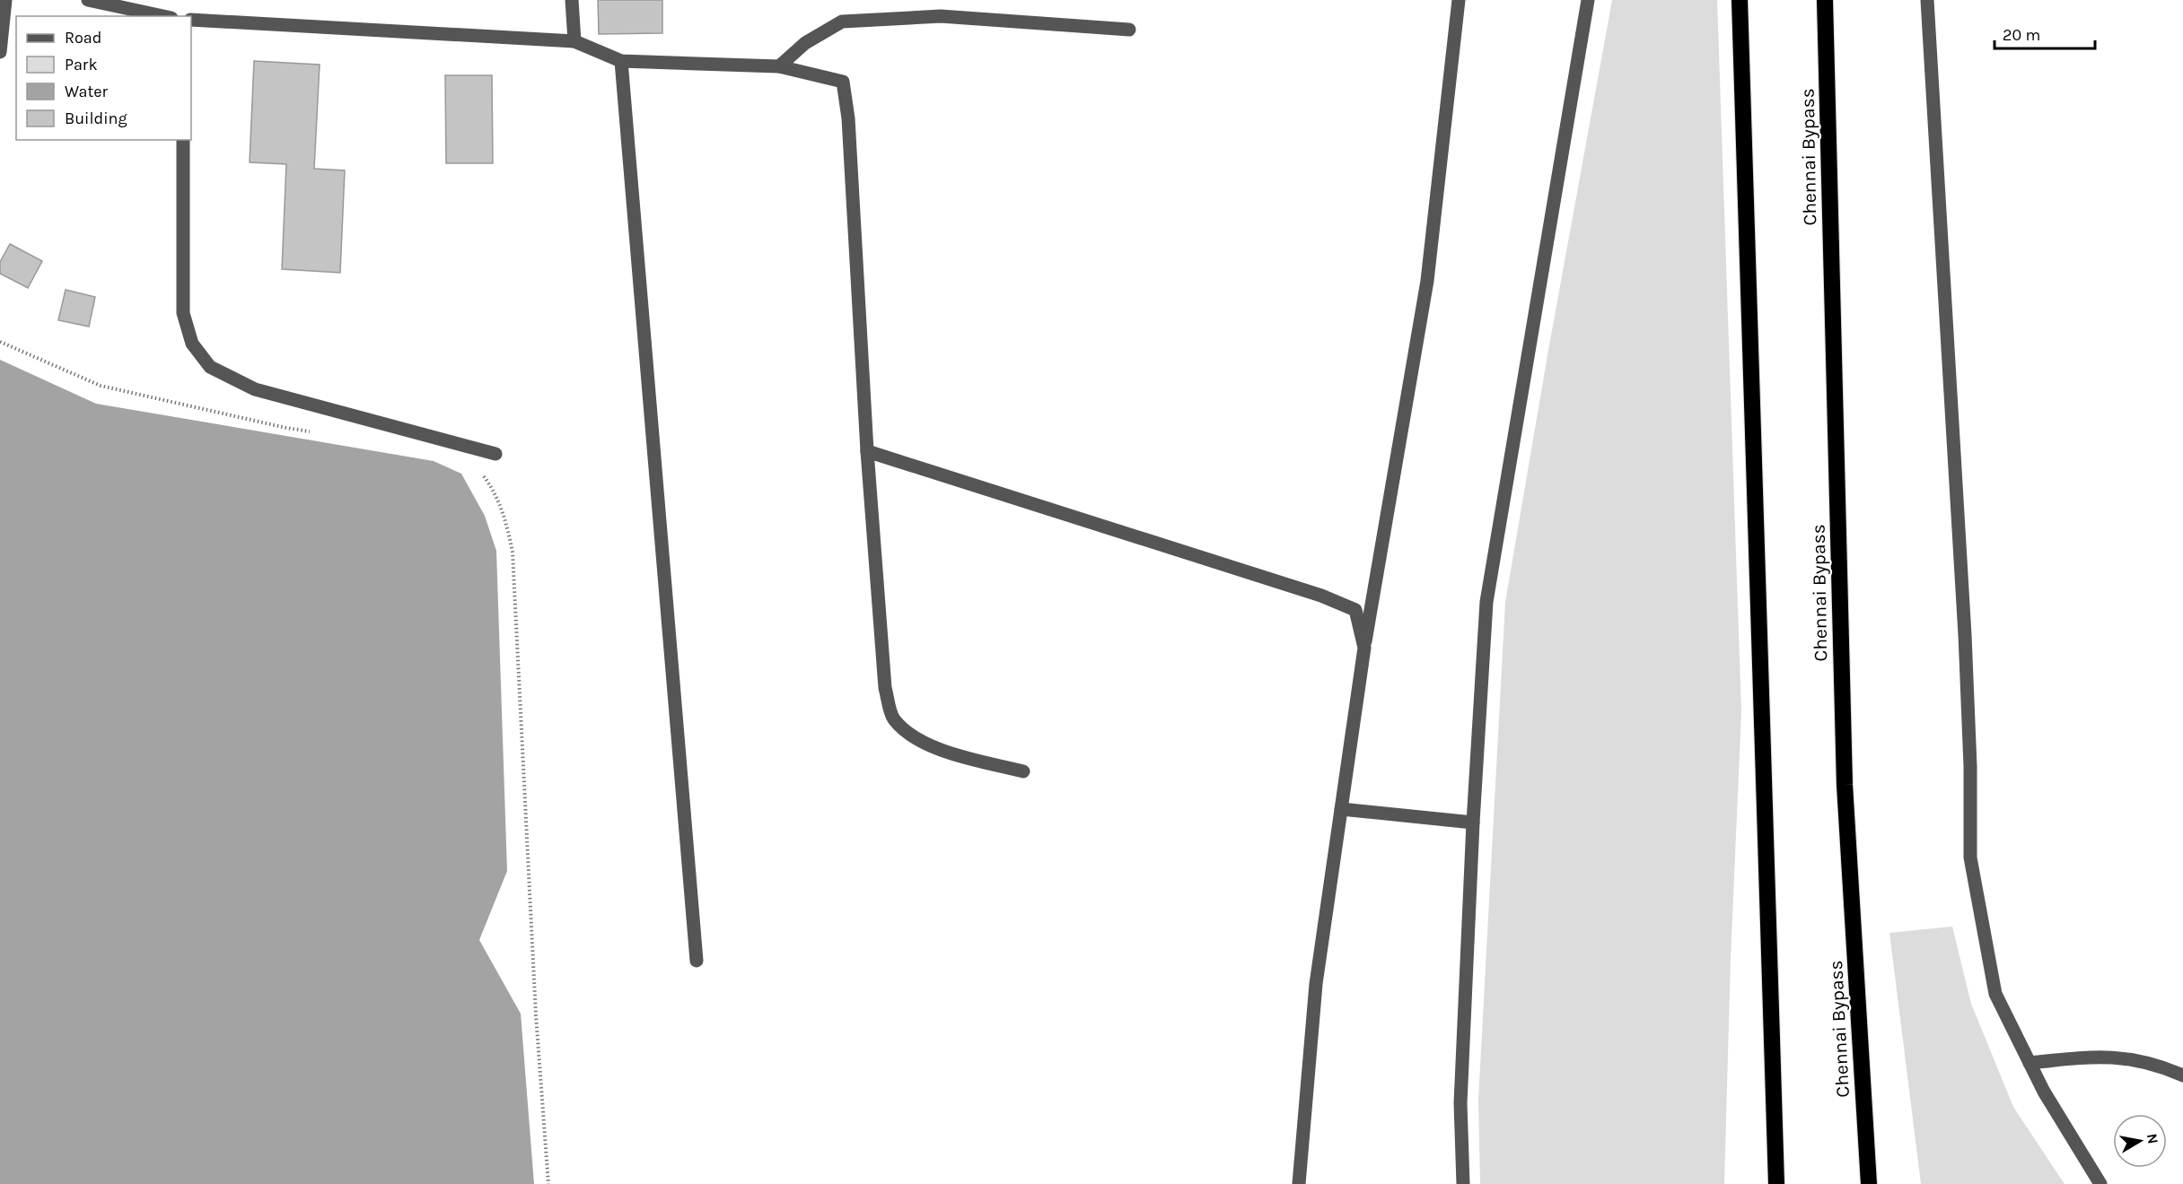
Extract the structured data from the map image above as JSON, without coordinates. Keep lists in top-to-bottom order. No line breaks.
{"streets":{"highway":["Chennai Bypass"]},"legend":["Road","Park","Water","Building"],"scale_bar":"20 m","north":"right"}
